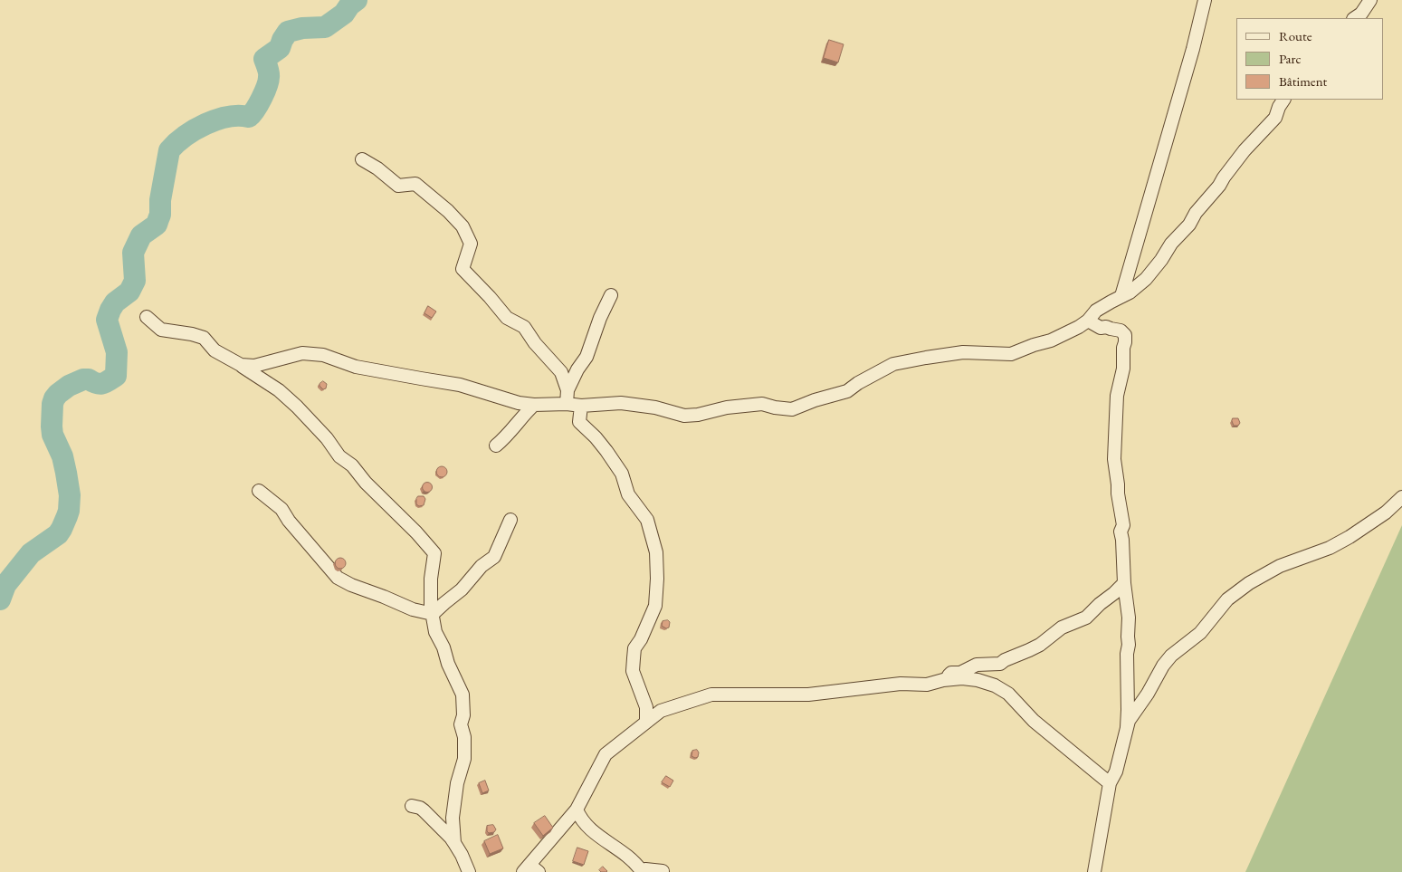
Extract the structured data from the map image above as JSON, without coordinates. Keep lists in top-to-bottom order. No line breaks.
{"legend":["Route","Parc","Bâtiment"]}
